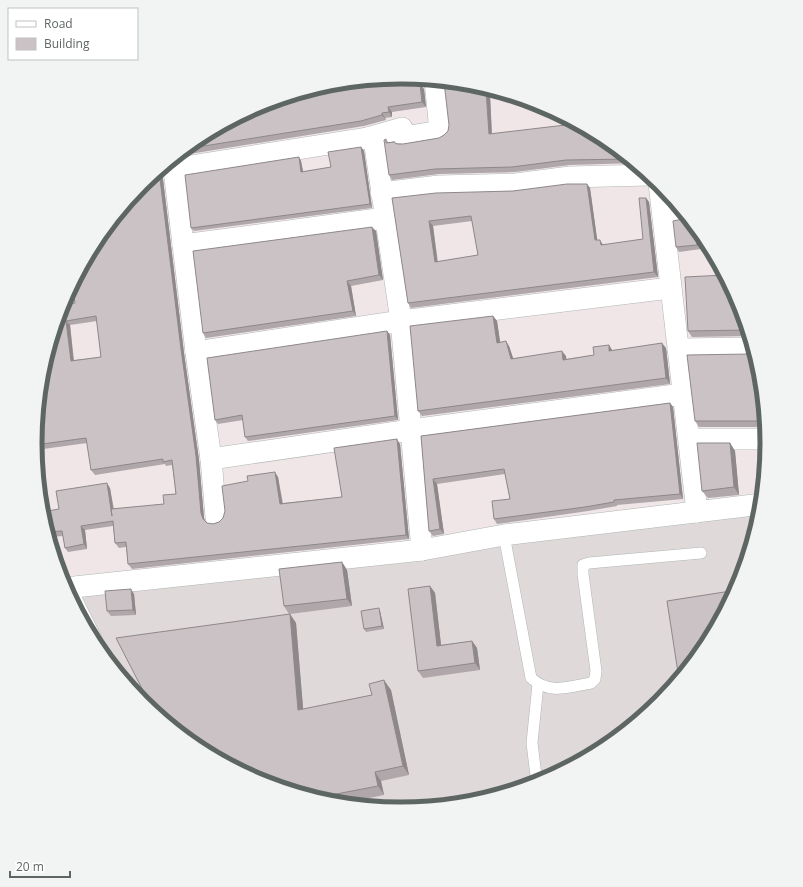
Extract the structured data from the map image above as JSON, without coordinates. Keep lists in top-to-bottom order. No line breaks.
{"legend":["Road","Building"],"scale_bar":"20 m"}
